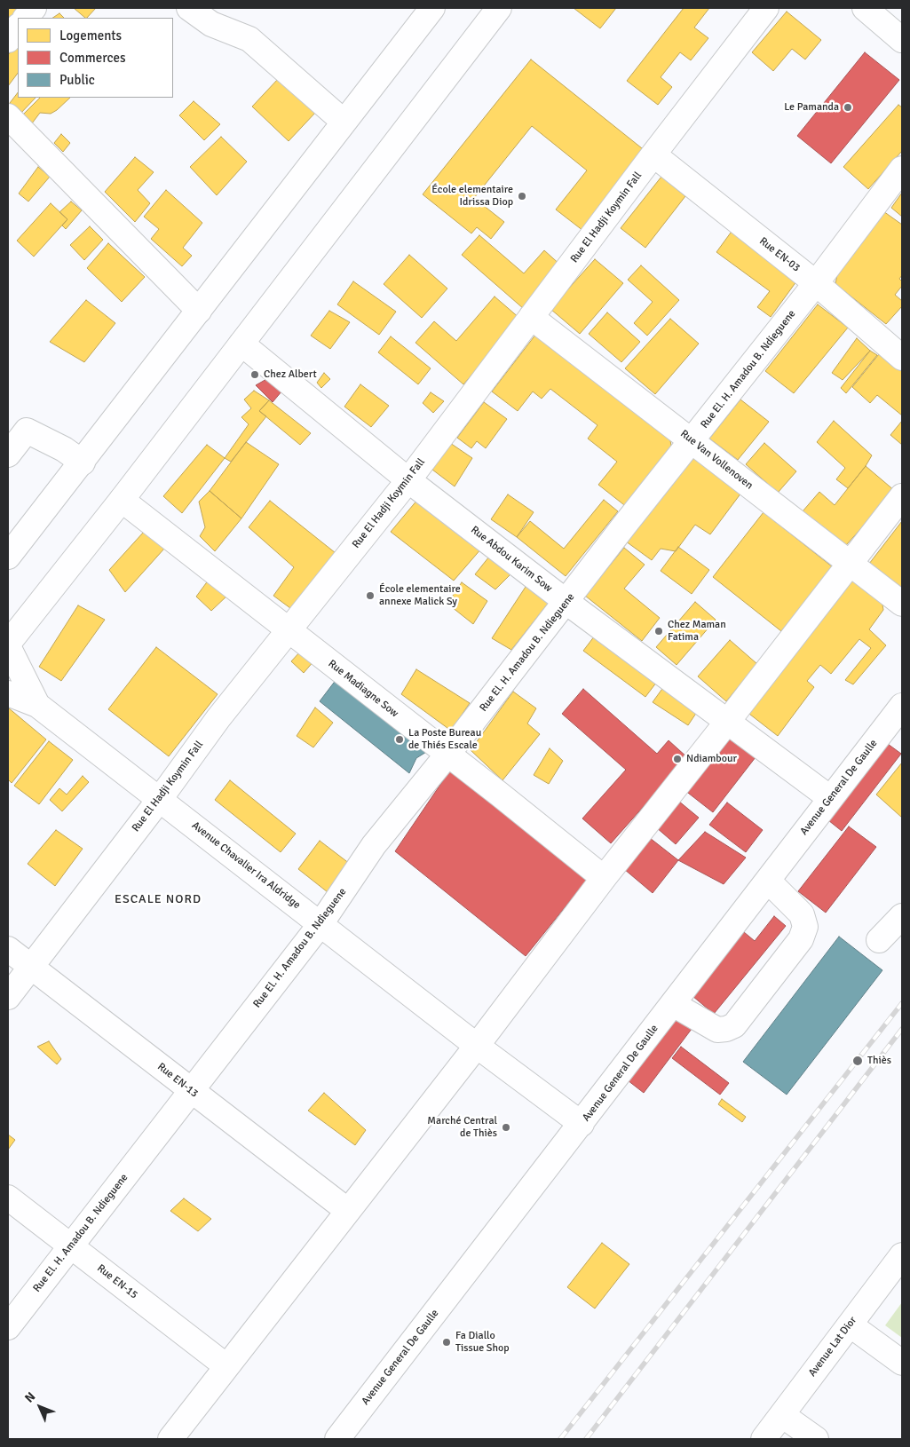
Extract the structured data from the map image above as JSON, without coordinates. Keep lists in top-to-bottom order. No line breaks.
{"streets":{"main road":["Rue El Hadji Koymin Fall","Rue EN-03","Rue El. H. Amadou B. Ndieguene","Rue Van Vollenoven","Rue Abdou Karim Sow","Rue Madiagne Sow","Avenue General De Gaulle","Avenue Chavalier Ira Aldridge","Rue EN-13","Rue EN-15","Avenue Lat Dior"]},"crossings":[["Rue El Hadji Koymin Fall","Rue EN-03"],["Rue El Hadji Koymin Fall","Rue Van Vollenoven"],["Rue El Hadji Koymin Fall","Rue Abdou Karim Sow"],["Rue El Hadji Koymin Fall","Rue Madiagne Sow"],["Rue El Hadji Koymin Fall","Avenue Chavalier Ira Aldridge"],["Rue El Hadji Koymin Fall","Rue EN-13"],["Rue EN-03","Rue El. H. Amadou B. Ndieguene"],["Rue El. H. Amadou B. Ndieguene","Rue Van Vollenoven"],["Rue El. H. Amadou B. Ndieguene","Rue Abdou Karim Sow"],["Rue El. H. Amadou B. Ndieguene","Rue Madiagne Sow"],["Rue El. H. Amadou B. Ndieguene","Avenue Chavalier Ira Aldridge"],["Rue El. H. Amadou B. Ndieguene","Rue EN-13"],["Rue El. H. Amadou B. Ndieguene","Rue EN-15"],["Rue Abdou Karim Sow","Avenue General De Gaulle"],["Avenue General De Gaulle","Avenue Chavalier Ira Aldridge"]],"districts":["ESCALE NORD"],"places":["Le Pamanda","École elementaire Idrissa Diop","Chez Albert","École elementaire annexe Malick Sy","Chez Maman Fatima","La Poste Bureau de Thiés Escale","Ndiambour","Thiès","Marché Central de Thiès","Fa Diallo Tissue Shop"],"legend":["Logements","Commerces","Public"],"north":"top left"}
